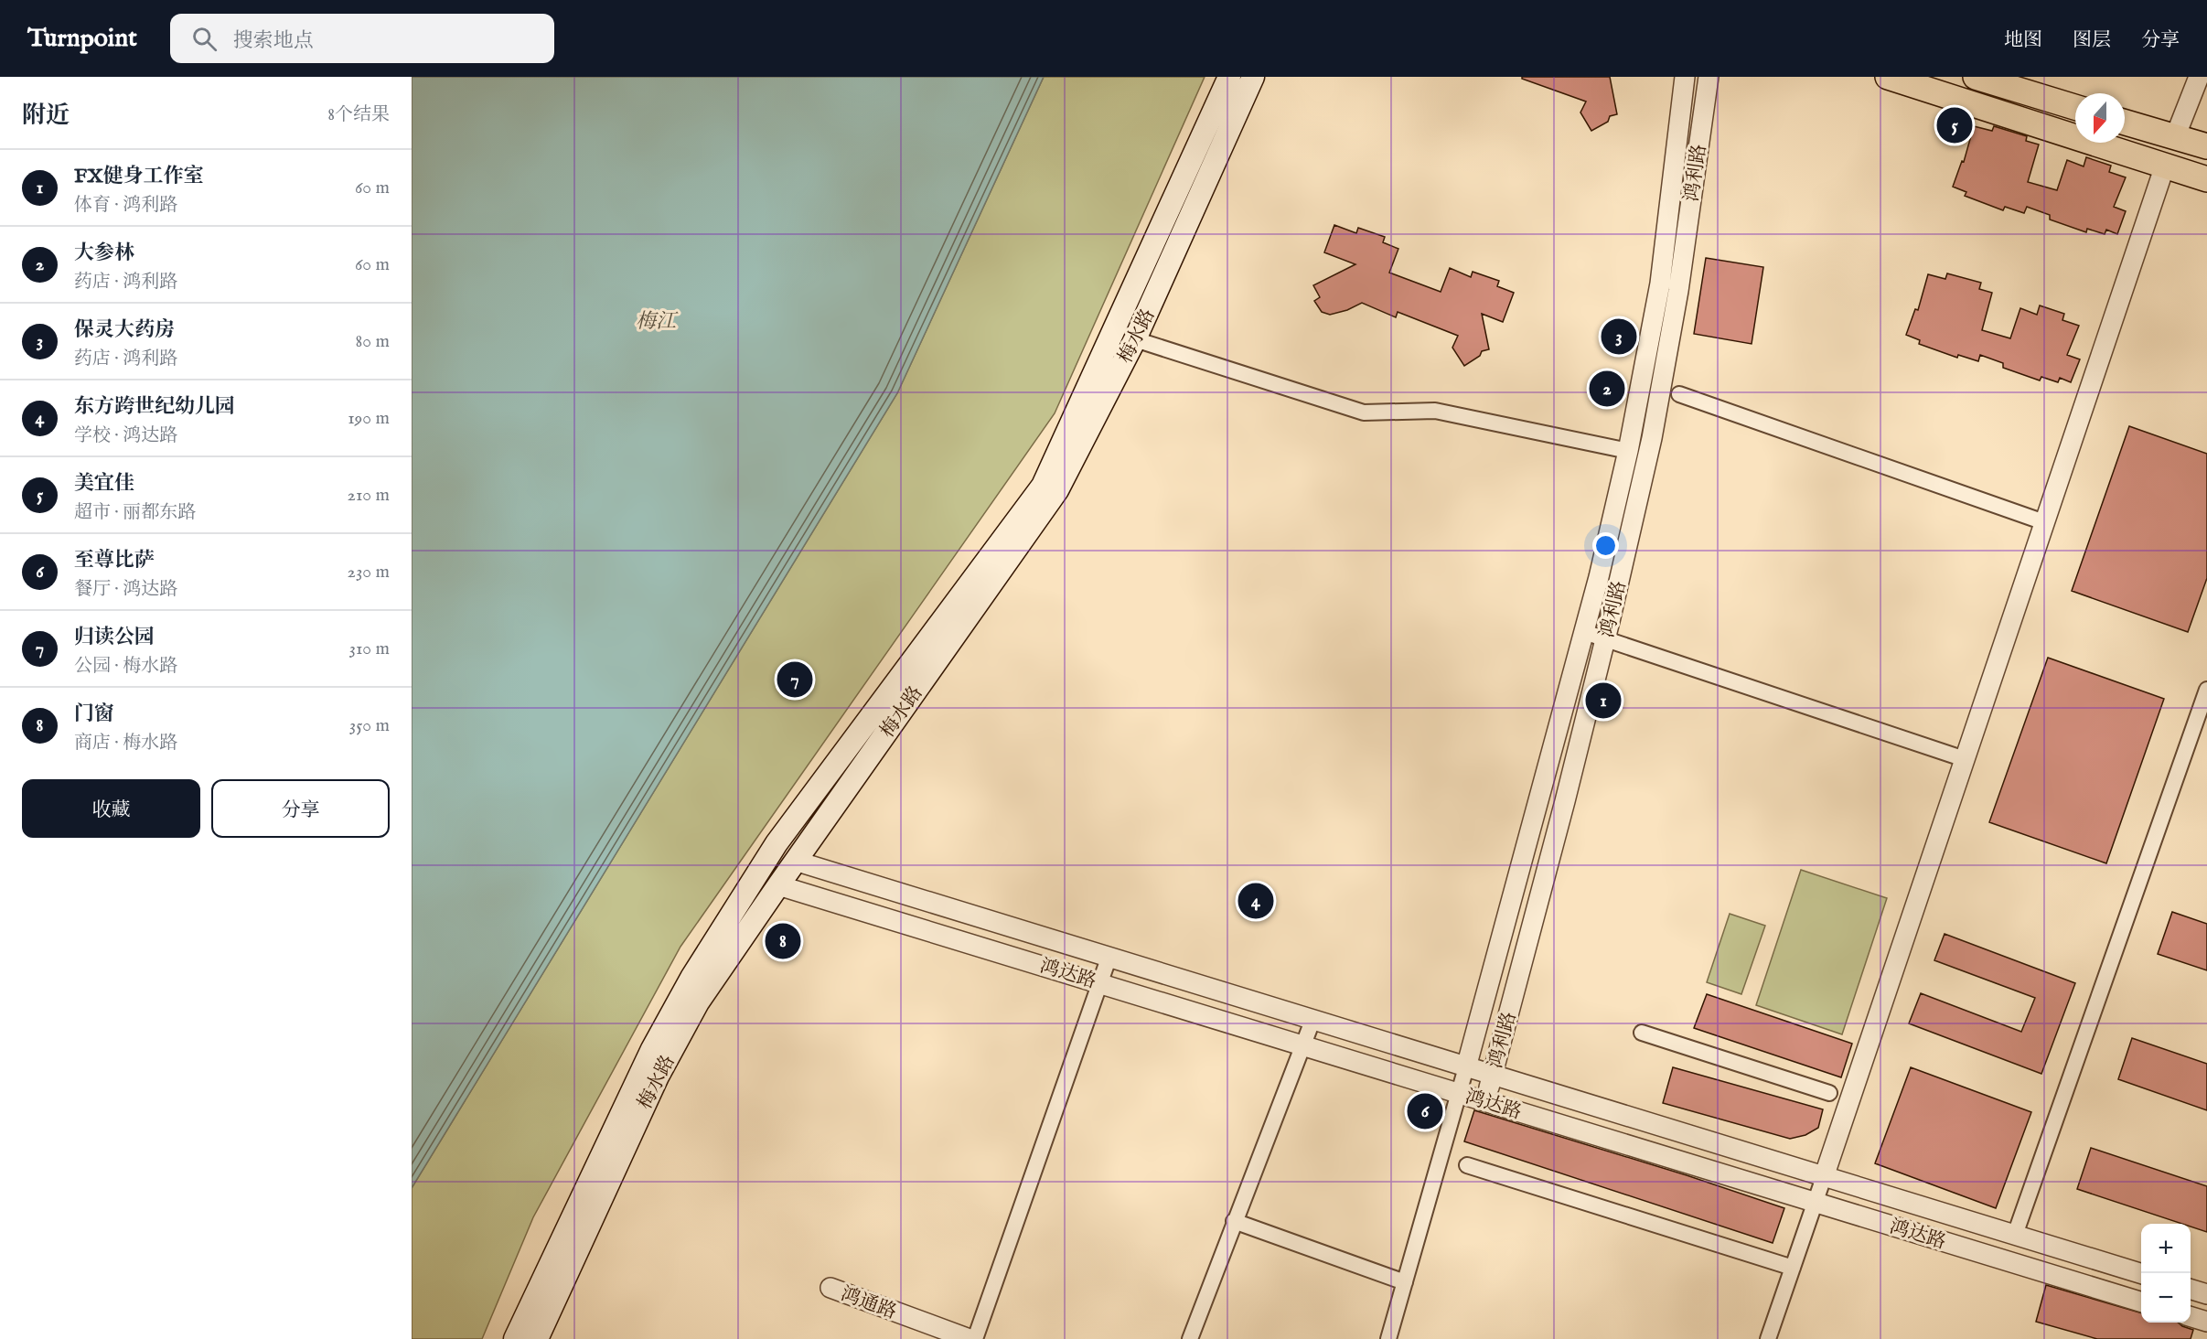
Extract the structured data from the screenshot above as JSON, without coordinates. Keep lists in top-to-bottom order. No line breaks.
{"streets":{"main road":["梅水路"],"street":["鸿利路","鸿达路","鸿通路"]},"crossings":[["鸿利路","鸿达路"],["梅水路","鸿达路"]],"water":["梅江"],"north":"bottom","page":{"header":"Turnpoint","search":"搜索地点","nav":["地图","图层","分享"],"heading":["附近","8个结果"],"pins":["5","3","2","7","1","4","8","6"],"list":[{"mark":"1","name":"FX健身工作室","note":"体育 · 鸿利路","value":"60 m"},{"mark":"2","name":"大参林","note":"药店 · 鸿利路","value":"60 m"},{"mark":"3","name":"保灵大药房","note":"药店 · 鸿利路","value":"80 m"},{"mark":"4","name":"东方跨世纪幼儿园","note":"学校 · 鸿达路","value":"190 m"},{"mark":"5","name":"美宜佳","note":"超市 · 丽都东路","value":"210 m"},{"mark":"6","name":"至尊比萨","note":"餐厅 · 鸿达路","value":"230 m"},{"mark":"7","name":"归读公园","note":"公园 · 梅水路","value":"310 m"},{"mark":"8","name":"门窗","note":"商店 · 梅水路","value":"350 m"}],"buttons":["收藏","分享"],"map_buttons":["+","−"]}}
